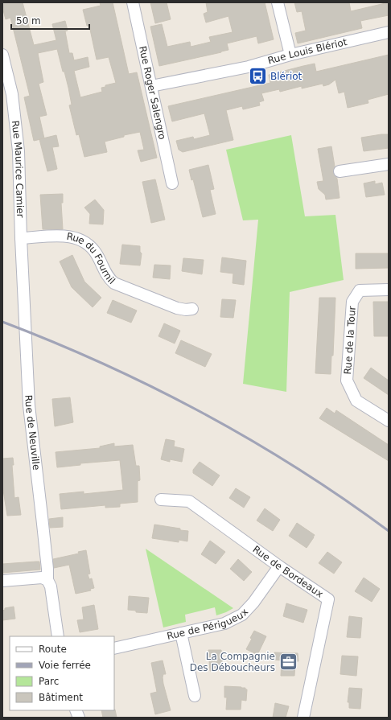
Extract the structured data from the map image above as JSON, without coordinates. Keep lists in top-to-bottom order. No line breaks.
{"streets":{"street":["Rue Louis Blériot","Rue Roger Salengro","Rue Maurice Camier","Rue du Fournil","Rue de la Tour","Rue de Neuville","Rue de Bordeaux","Rue de Périgueux"]},"crossings":[["Rue Louis Blériot","Rue Roger Salengro"],["Rue Maurice Camier","Rue du Fournil"],["Rue Maurice Camier","Rue de Neuville"],["Rue de Bordeaux","Rue de Périgueux"]],"places":{"bus stop":["Blériot"],"office":["La Compagnie Des Déboucheurs"]},"legend":["Route","Voie ferrée","Parc","Bâtiment"],"scale_bar":"50 m"}
